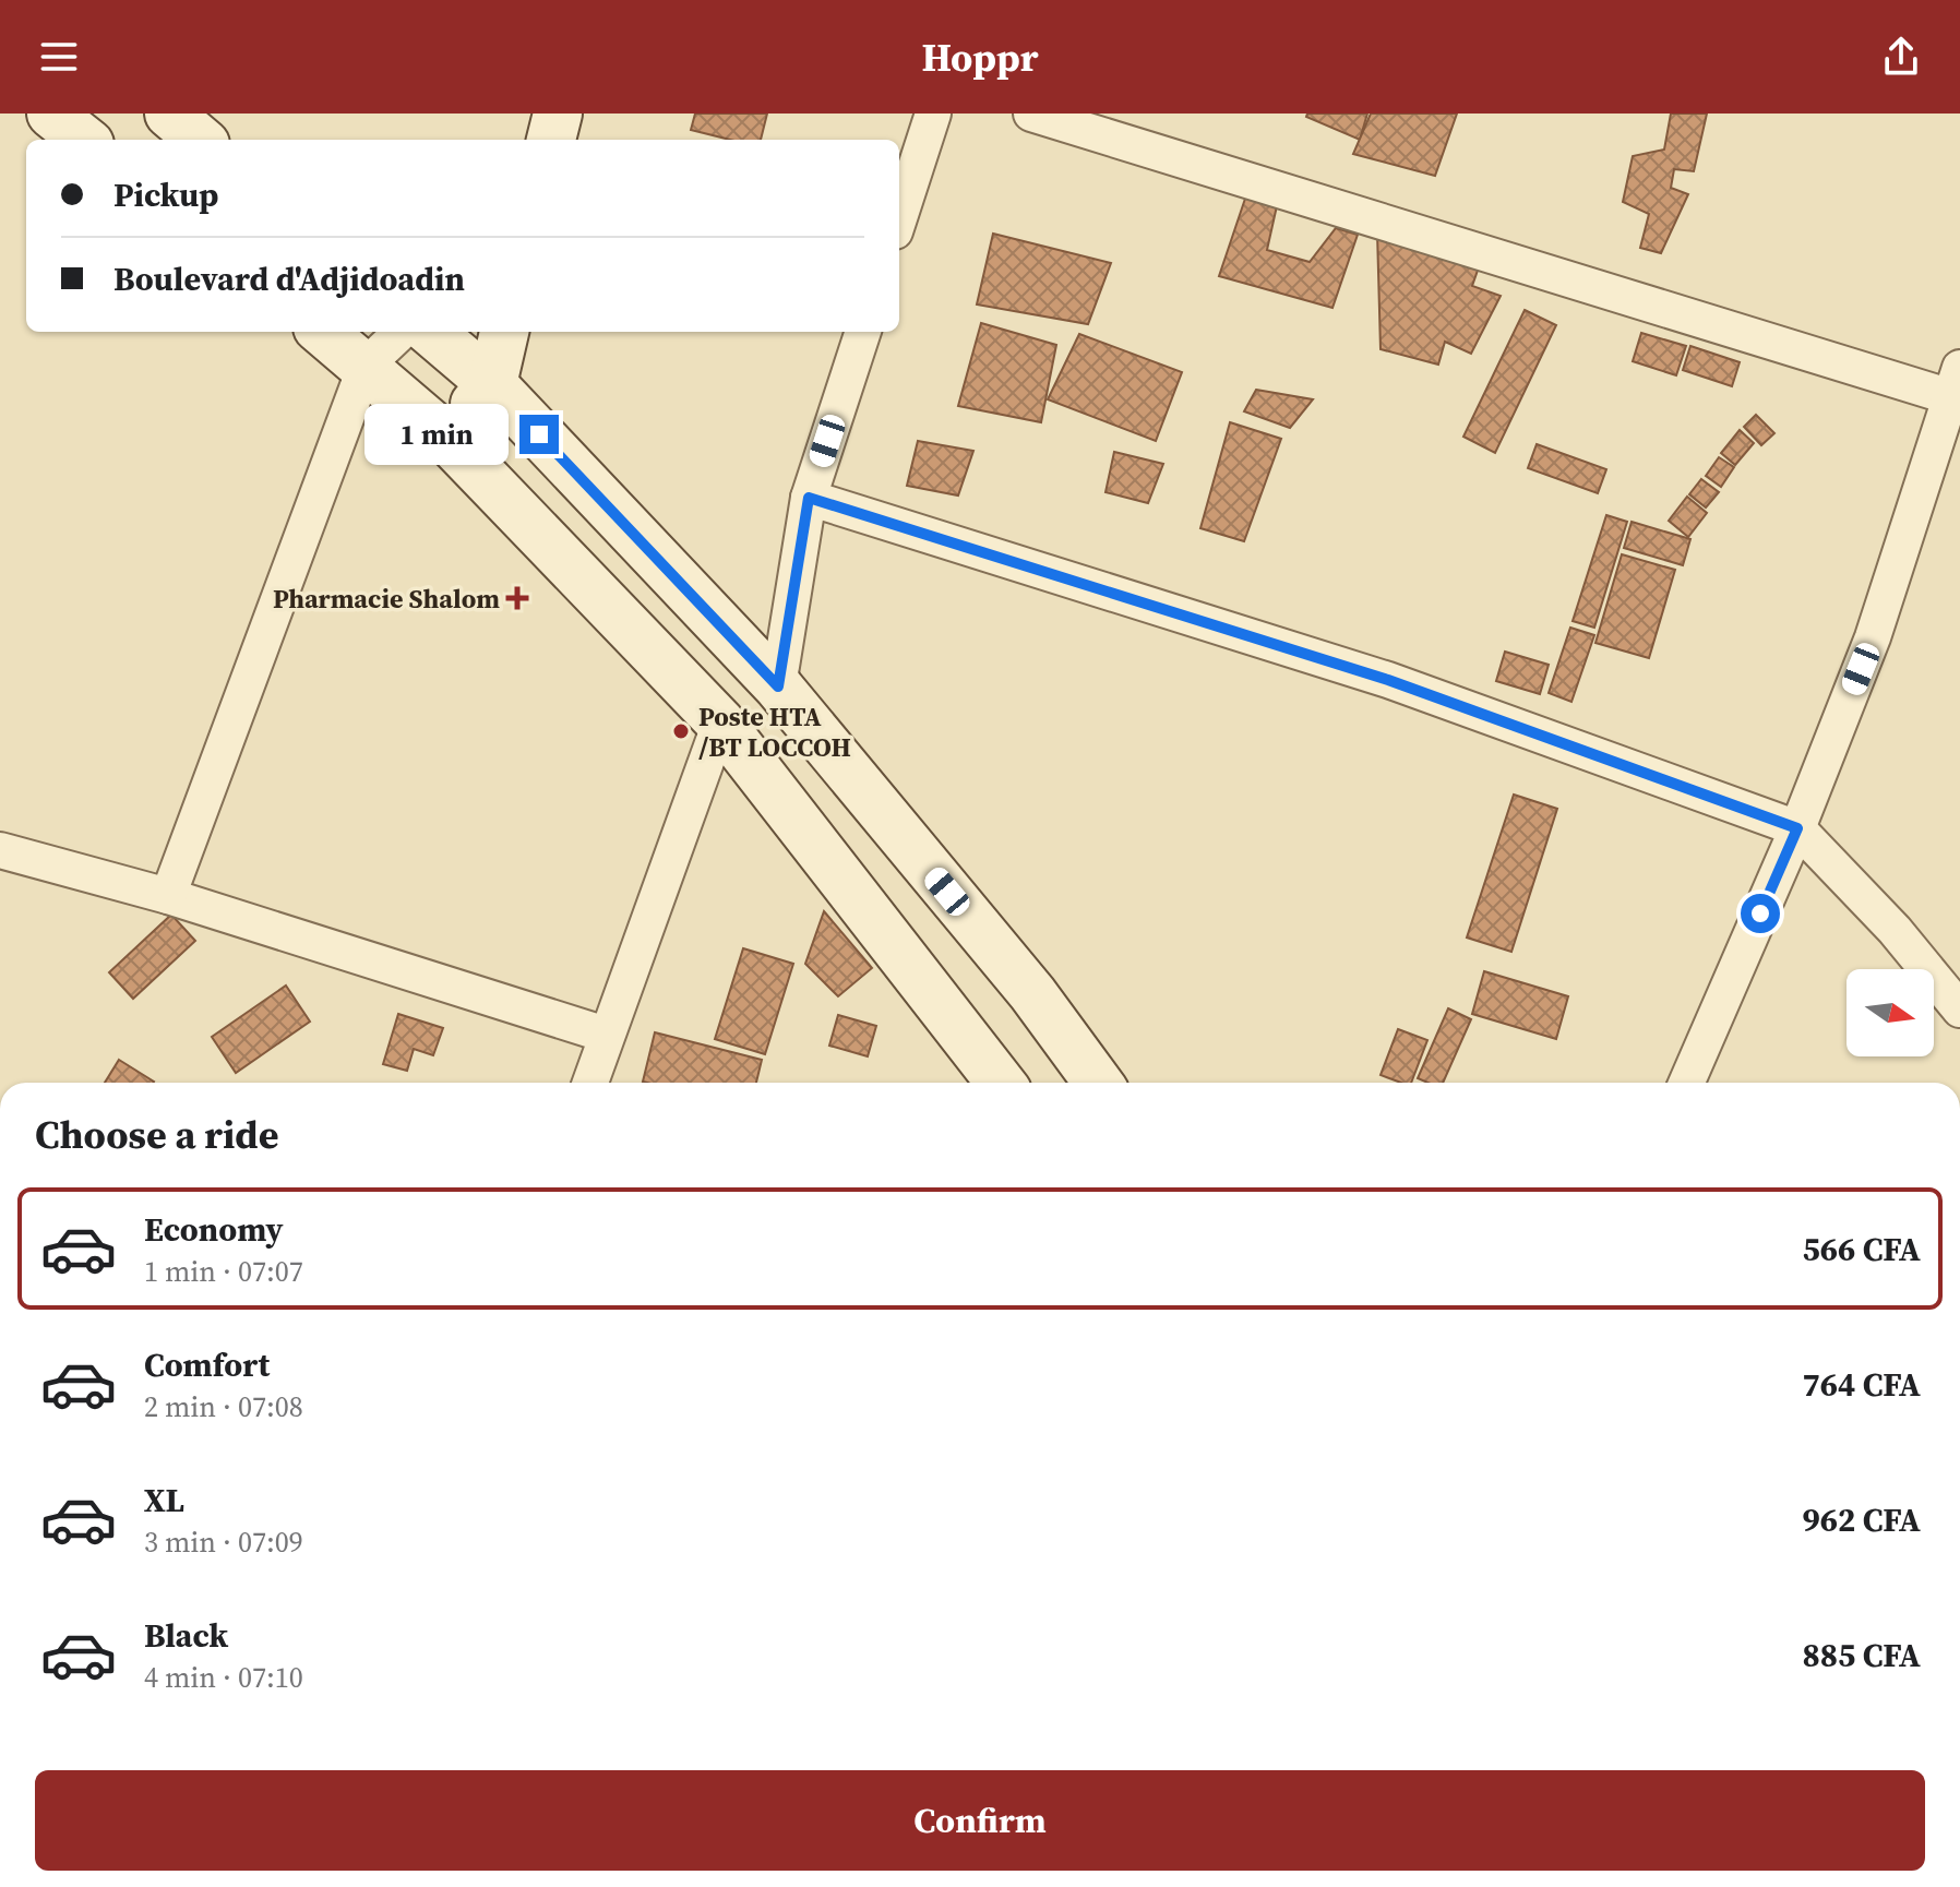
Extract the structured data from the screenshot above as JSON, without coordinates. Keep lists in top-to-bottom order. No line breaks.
{"places":{"health":["Pharmacie Shalom"],"other":["Poste HTA /BT LOCCOH"]},"north":"right","page":{"header":"Hoppr","banner":["Pickup","Boulevard d'Adjidoadin"],"bubble":"1 min","heading":"Choose a ride","list":[{"name":"Economy","note":"1 min · 07:07","value":"566 CFA"},{"name":"Comfort","note":"2 min · 07:08","value":"764 CFA"},{"name":"XL","note":"3 min · 07:09","value":"962 CFA"},{"name":"Black","note":"4 min · 07:10","value":"885 CFA"}],"buttons":"Confirm"}}
